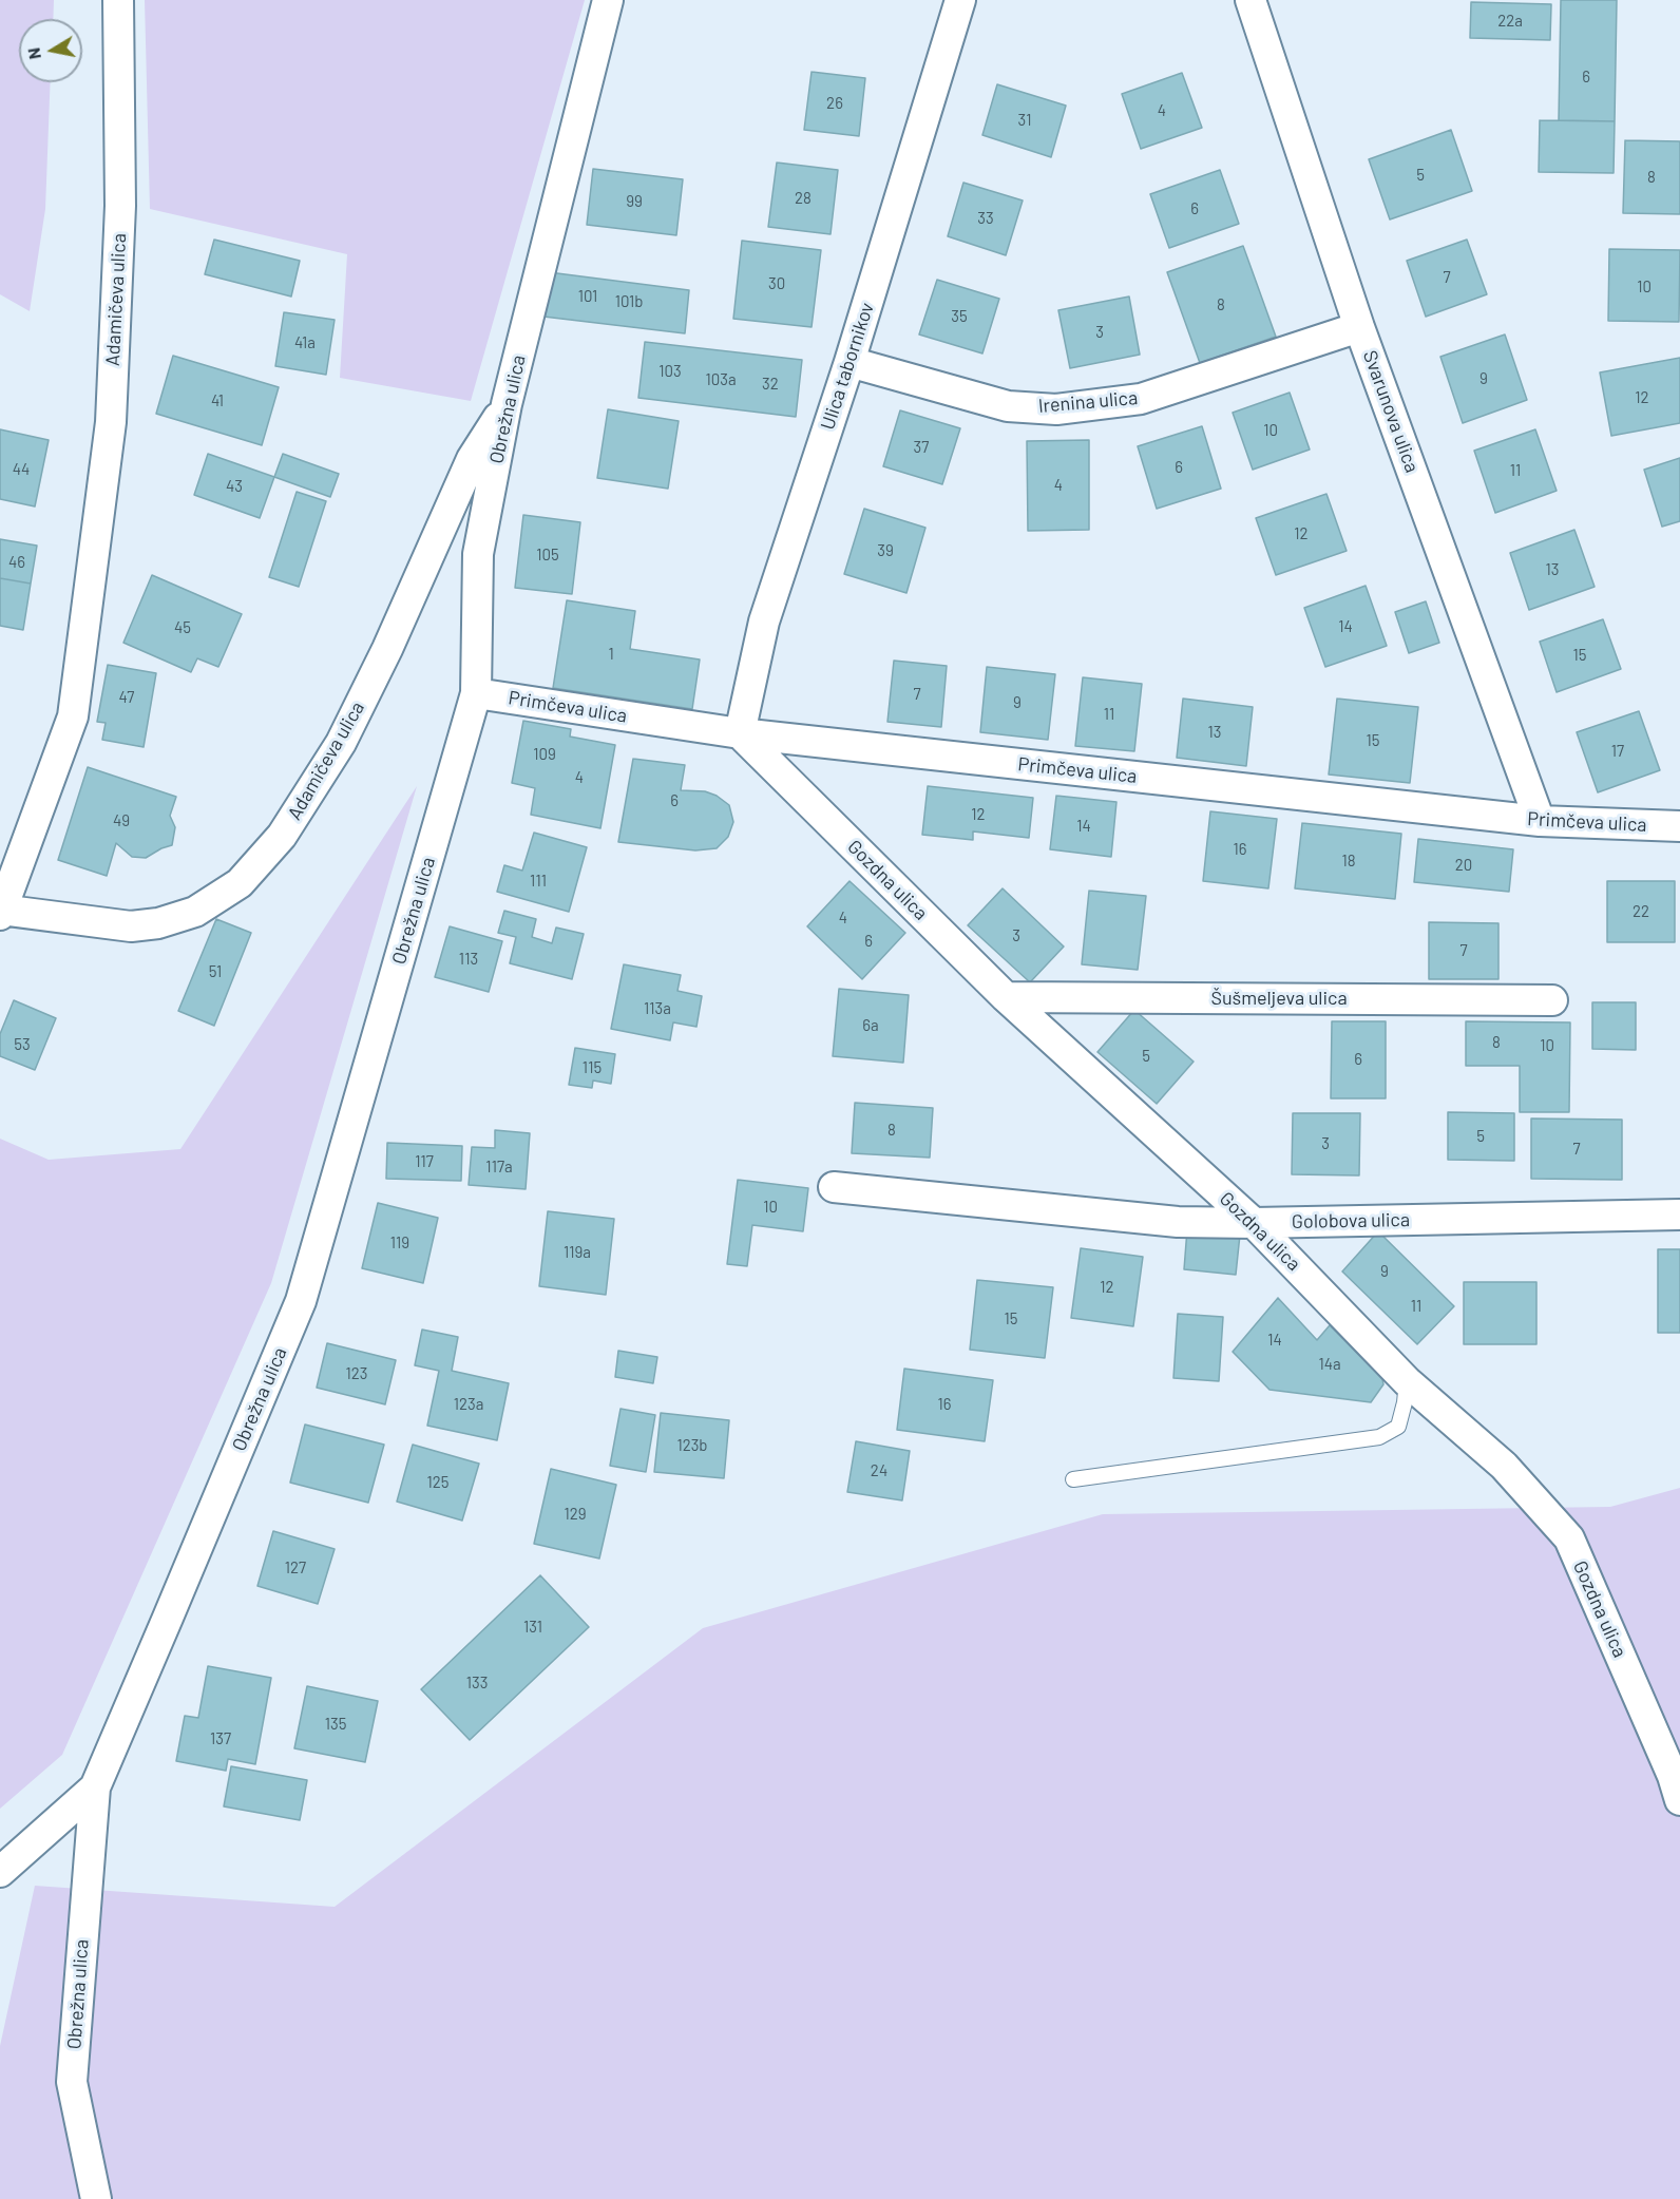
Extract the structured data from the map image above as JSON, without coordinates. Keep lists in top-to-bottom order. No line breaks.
{"streets":{"street":["Adamičeva ulica","Ulica tabornikov","Irenina ulica","Obrežna ulica","Svarunova ulica","Primčeva ulica","Gozdna ulica","Šušmeljeva ulica","Golobova ulica"]},"crossings":[["Adamičeva ulica","Obrežna ulica"],["Ulica tabornikov","Irenina ulica"],["Ulica tabornikov","Primčeva ulica"],["Ulica tabornikov","Gozdna ulica"],["Irenina ulica","Svarunova ulica"],["Obrežna ulica","Primčeva ulica"],["Svarunova ulica","Primčeva ulica"],["Primčeva ulica","Gozdna ulica"],["Gozdna ulica","Šušmeljeva ulica"],["Gozdna ulica","Golobova ulica"]],"house_numbers":["22a","6","26","4","31","5","8","28","99","6","33","7","30","10","101","101b","8","35","3","41a","103","9","103a","32","12","41","10","37","6","44","11","4","43","12","39","105","46","13","14","45","1","15","7","47","9","11","13","15","17","109","4","6","12","49","14","16","18","20","111","22","4","3","6","7","113","51","113a","6a","8","53","10","5","6","115","8","5","3","7","117","117a","10","119","119a","9","12","11","15","14","14a","123","123a","16","123b","24","125","129","127","131","133","135","137"],"north":"left"}
